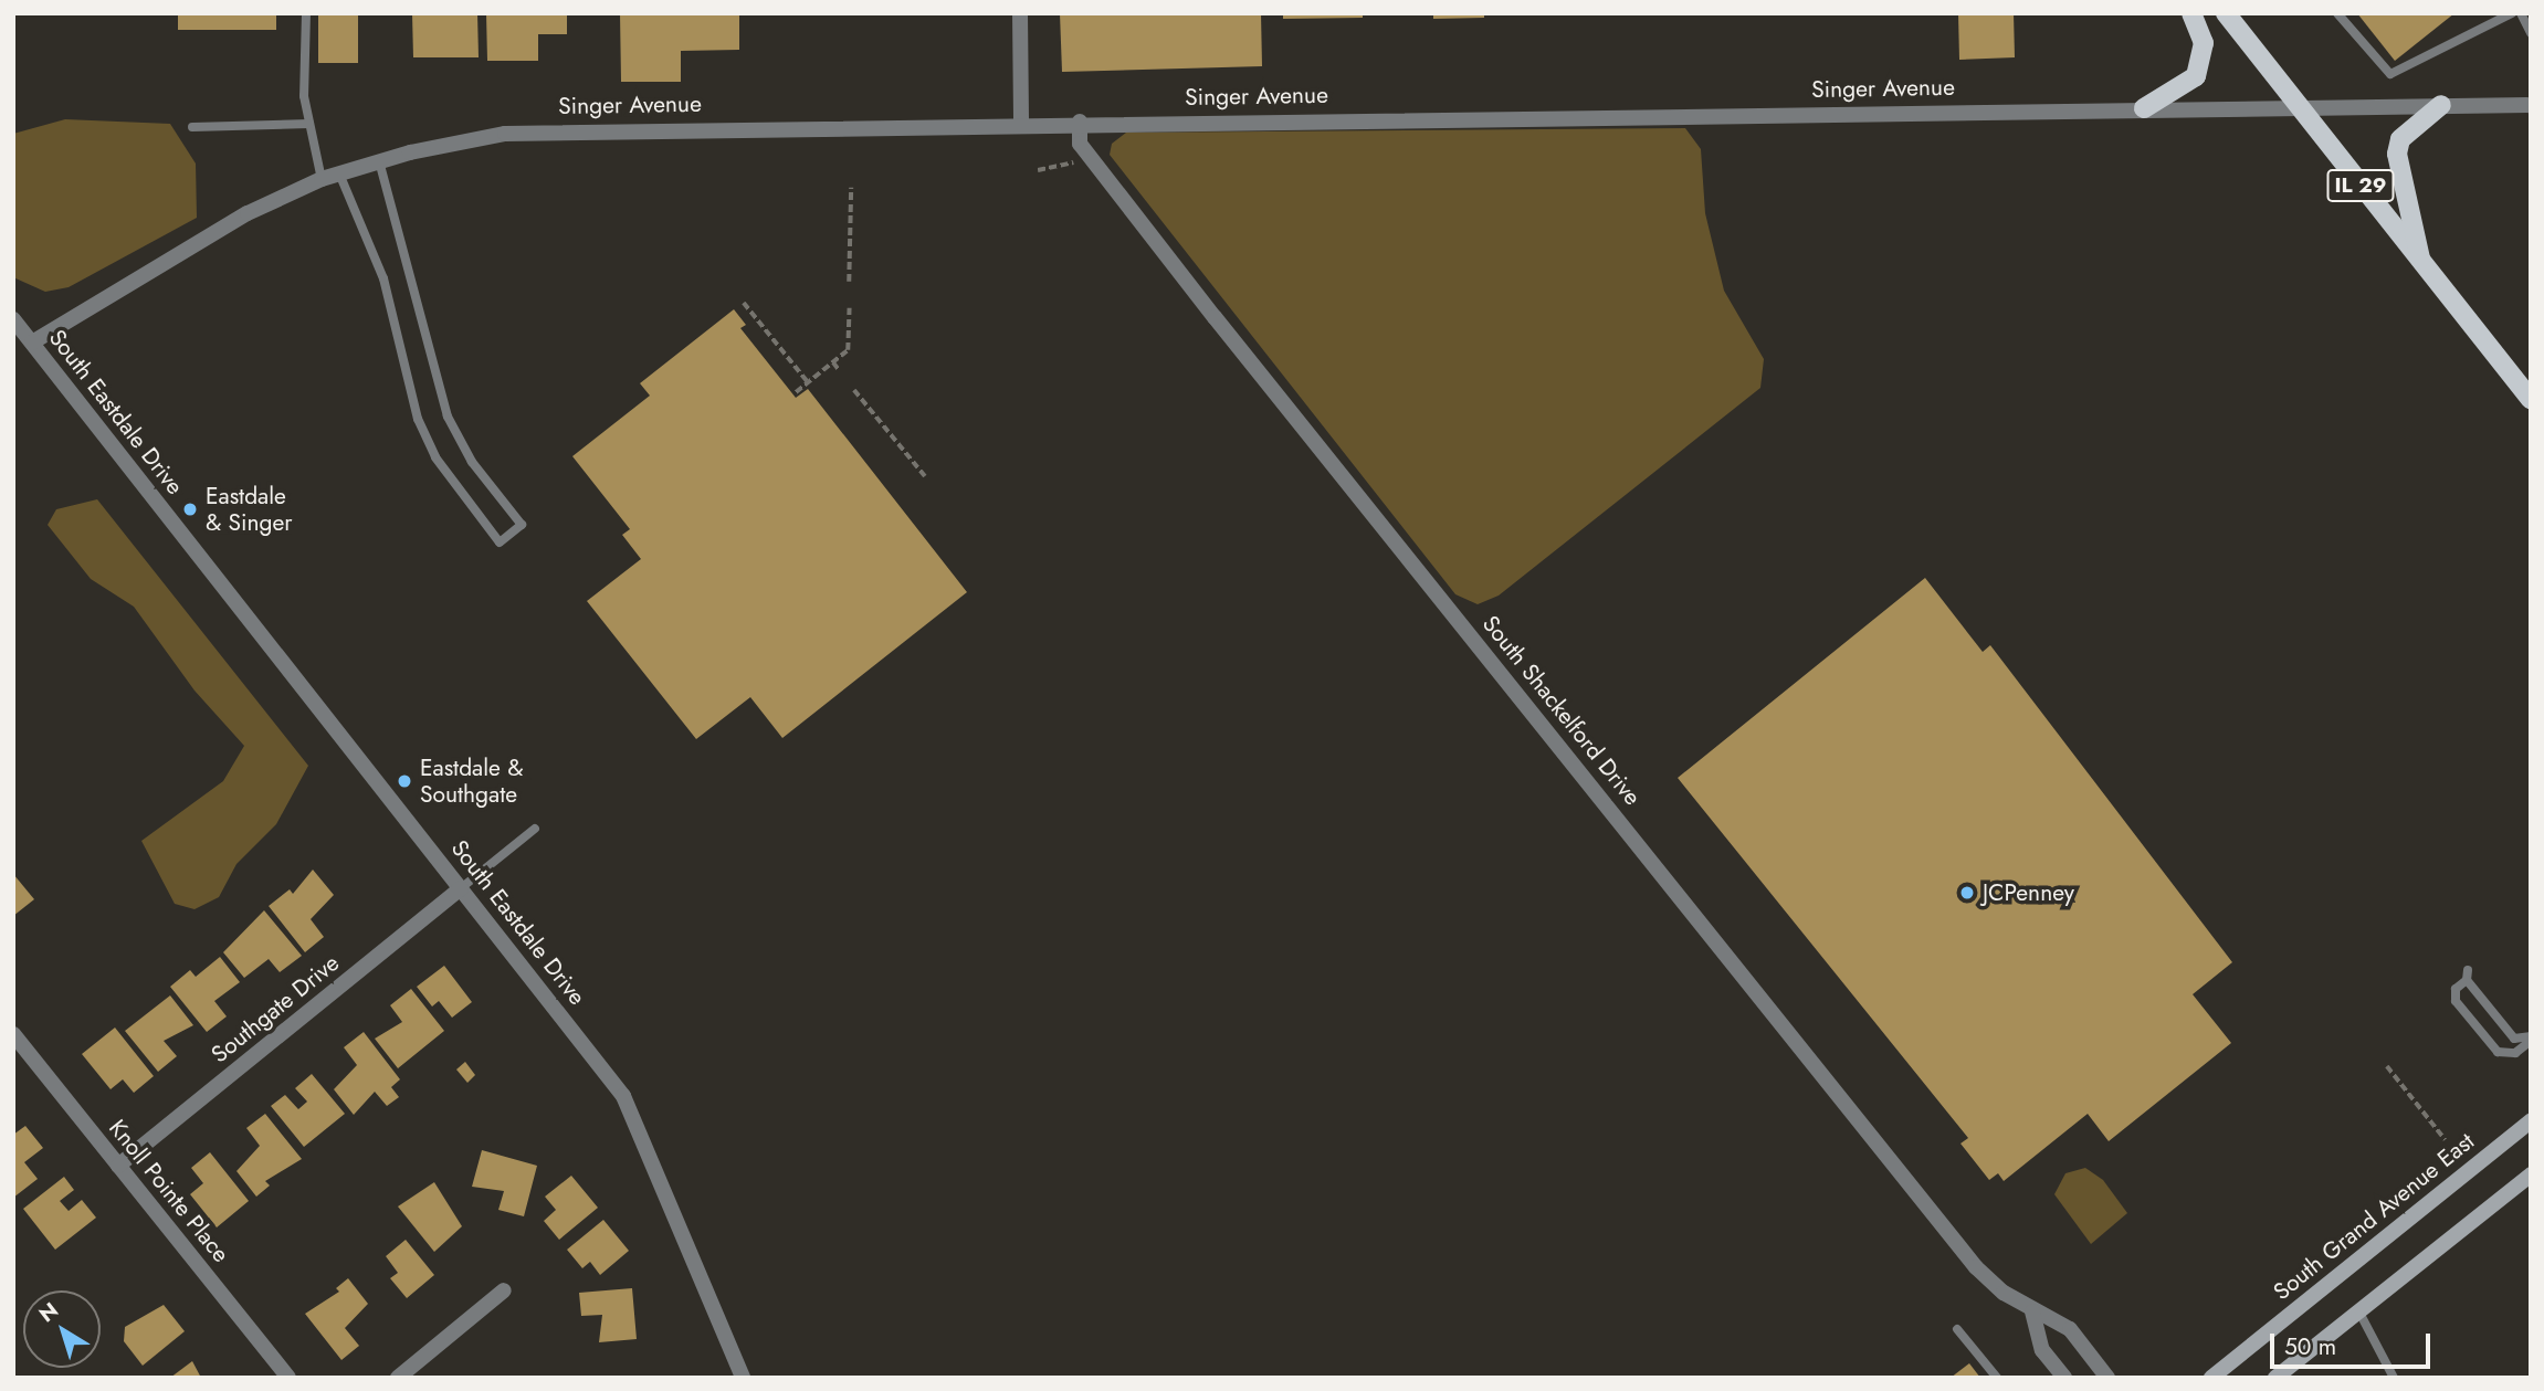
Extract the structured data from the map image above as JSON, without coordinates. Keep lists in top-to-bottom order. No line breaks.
{"streets":{"main road":["IL 29","South Grand Avenue East"],"street":["Singer Avenue","South Eastdale Drive","South Shackelford Drive","Southgate Drive","Knoll Pointe Place"]},"crossings":[["Singer Avenue","IL 29"],["Singer Avenue","South Eastdale Drive"],["Singer Avenue","South Shackelford Drive"],["South Eastdale Drive","Southgate Drive"],["Southgate Drive","Knoll Pointe Place"]],"places":["Eastdale & Singer","Eastdale & Southgate","JCPenney"],"scale_bar":"50 m","north":"top left"}
